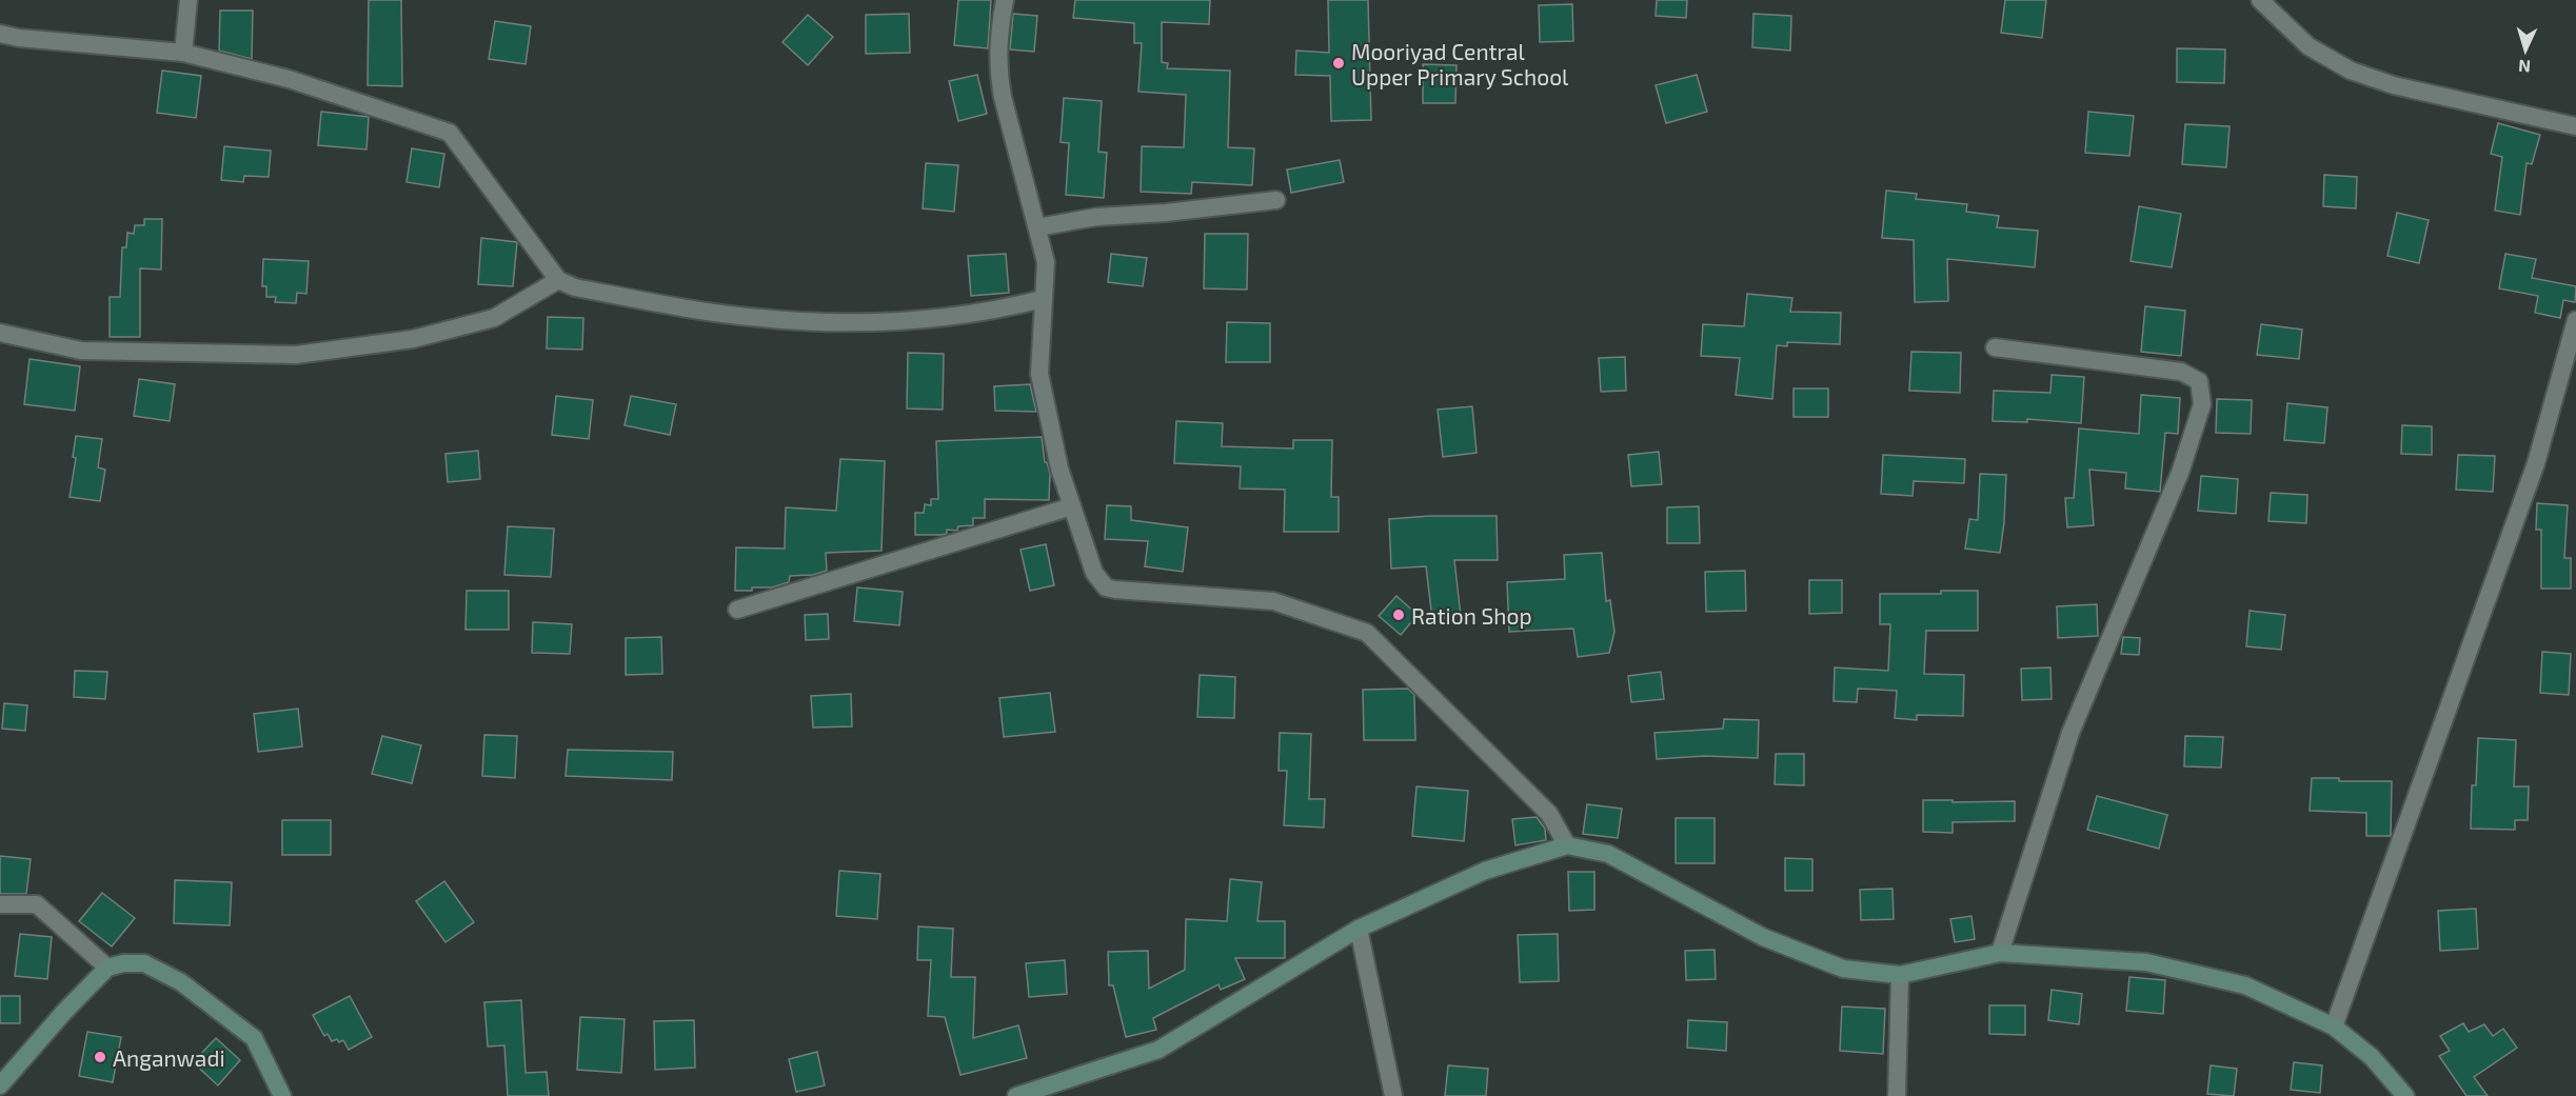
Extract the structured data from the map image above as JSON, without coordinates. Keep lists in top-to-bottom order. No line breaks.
{"places":["Mooriyad Central Upper Primary School","Ration Shop","Anganwadi"],"north":"bottom"}
